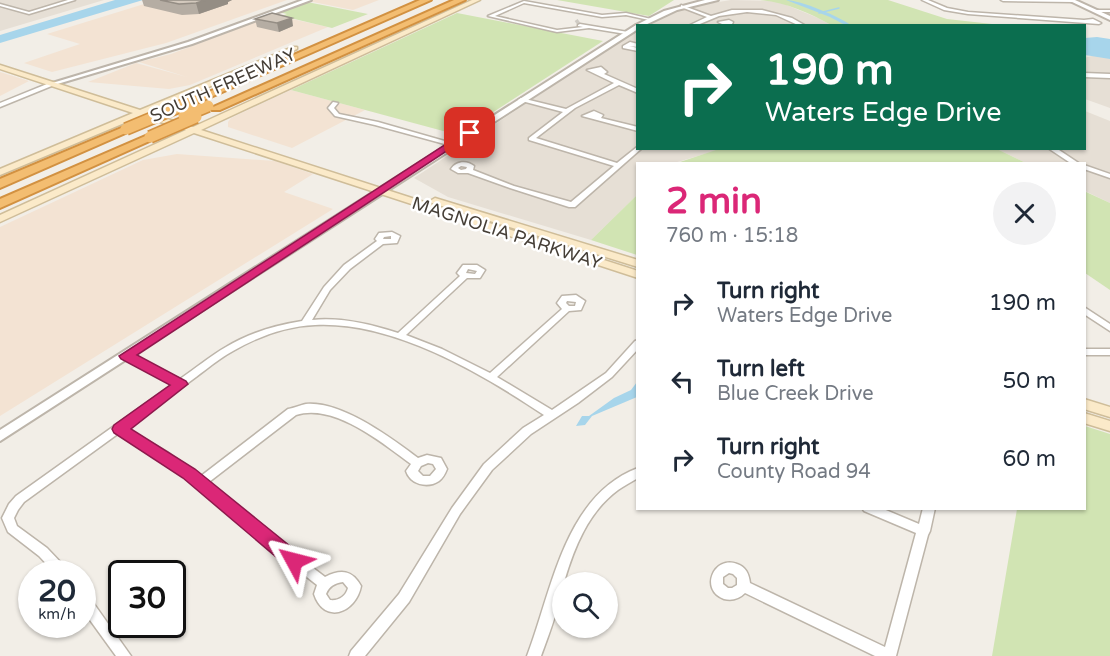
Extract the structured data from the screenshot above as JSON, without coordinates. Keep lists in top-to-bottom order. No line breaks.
{"streets":{"highway":["SOUTH FREEWAY"],"main road":["MAGNOLIA PARKWAY"]},"page":{"turn":["190 m","Waters Edge Drive"],"heading":["2 min","760 m · 15:18"],"list":[{"name":"Turn right","note":"Waters Edge Drive","value":"190 m"},{"name":"Turn left","note":"Blue Creek Drive","value":"50 m"},{"name":"Turn right","note":"County Road 94","value":"60 m"}],"speed":"20 km/h","limit":"30"}}
